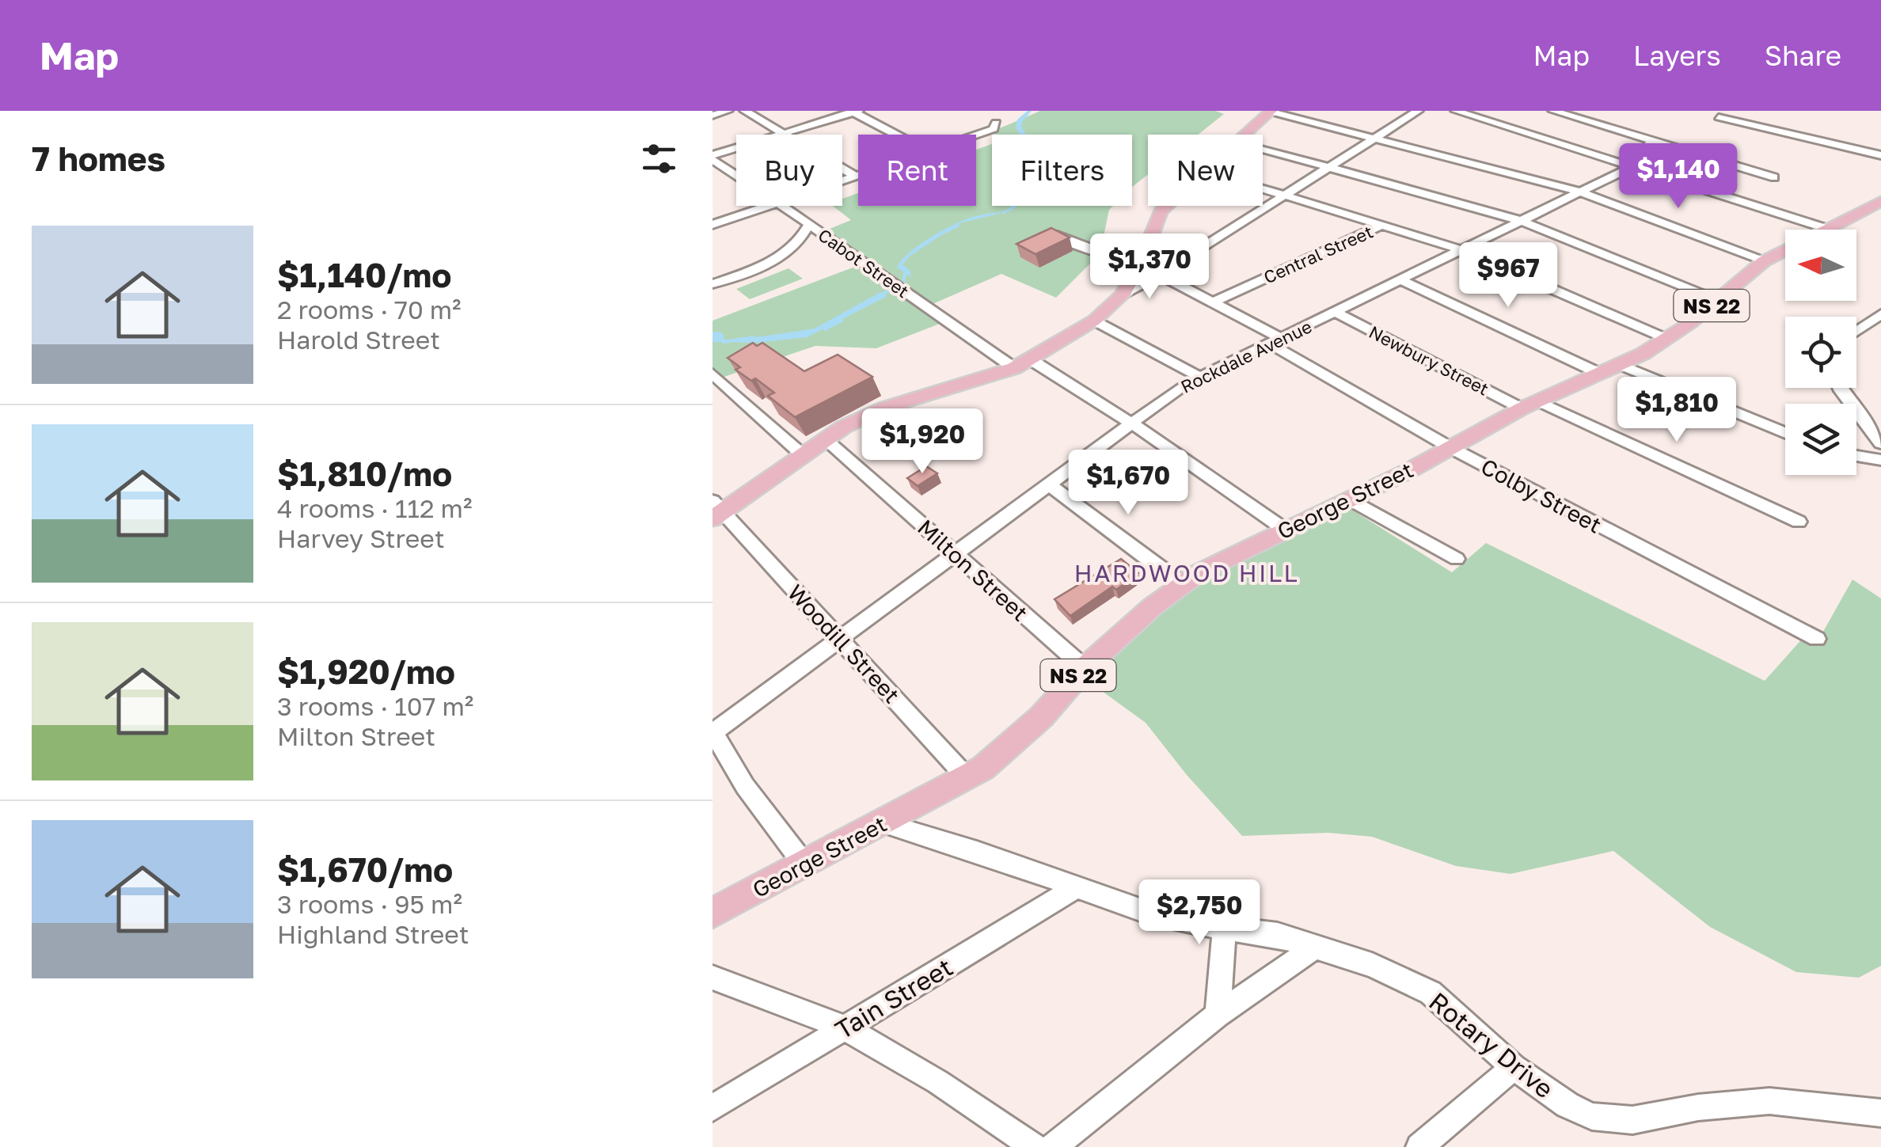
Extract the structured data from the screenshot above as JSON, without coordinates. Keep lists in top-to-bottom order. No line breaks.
{"streets":{"main road":["NS 22","George Street"],"street":["Central Street","Cabot Street","Rockdale Avenue","Newbury Street","Colby Street","Milton Street","Woodill Street","Tain Street","Rotary Drive"]},"crossings":[["Central Street","Colby Street"],["Rockdale Avenue","Newbury Street"],["Rockdale Avenue","Colby Street"],["Rockdale Avenue","Milton Street"],["Rockdale Avenue","Woodill Street"],["Newbury Street","George Street"],["Colby Street","George Street"],["George Street","Milton Street"],["George Street","Woodill Street"],["George Street","Rotary Drive"],["Tain Street","Rotary Drive"]],"districts":["HARDWOOD HILL"],"north":"left","page":{"header":"Map","nav":["Map","Layers","Share"],"heading":"7 homes","chip":["Buy","Rent","Filters","New"],"price":["$1,140","$1,370","$967","$1,810","$1,920","$1,670","$2,750"],"list":[{"name":"$1,140/mo","note":"2 rooms · 70 m² · Harold Street"},{"name":"$1,810/mo","note":"4 rooms · 112 m² · Harvey Street"},{"name":"$1,920/mo","note":"3 rooms · 107 m² · Milton Street"},{"name":"$1,670/mo","note":"3 rooms · 95 m² · Highland Street"}]}}
